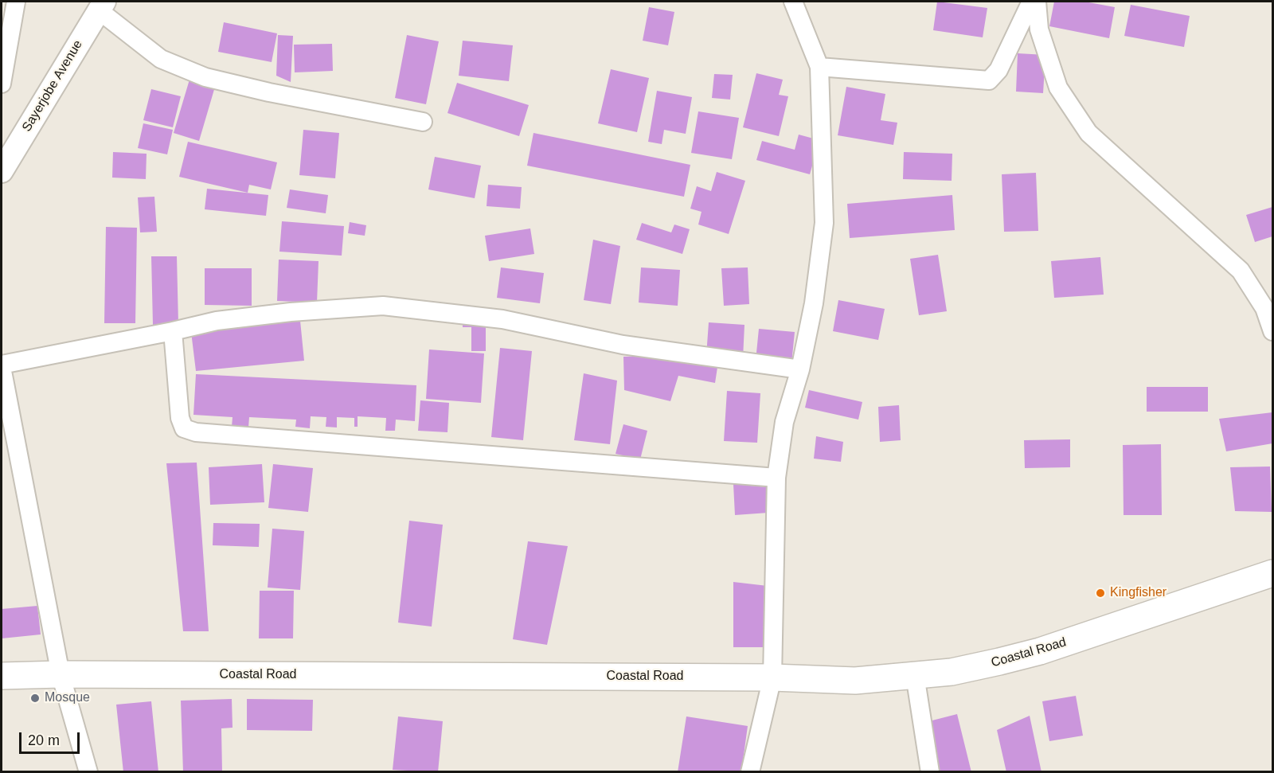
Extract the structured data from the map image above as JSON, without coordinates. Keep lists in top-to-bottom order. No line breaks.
{"streets":{"main road":["Coastal Road"],"street":["Sayerjobe Avenue"]},"places":["Kingfisher","Mosque"],"scale_bar":"20 m"}
